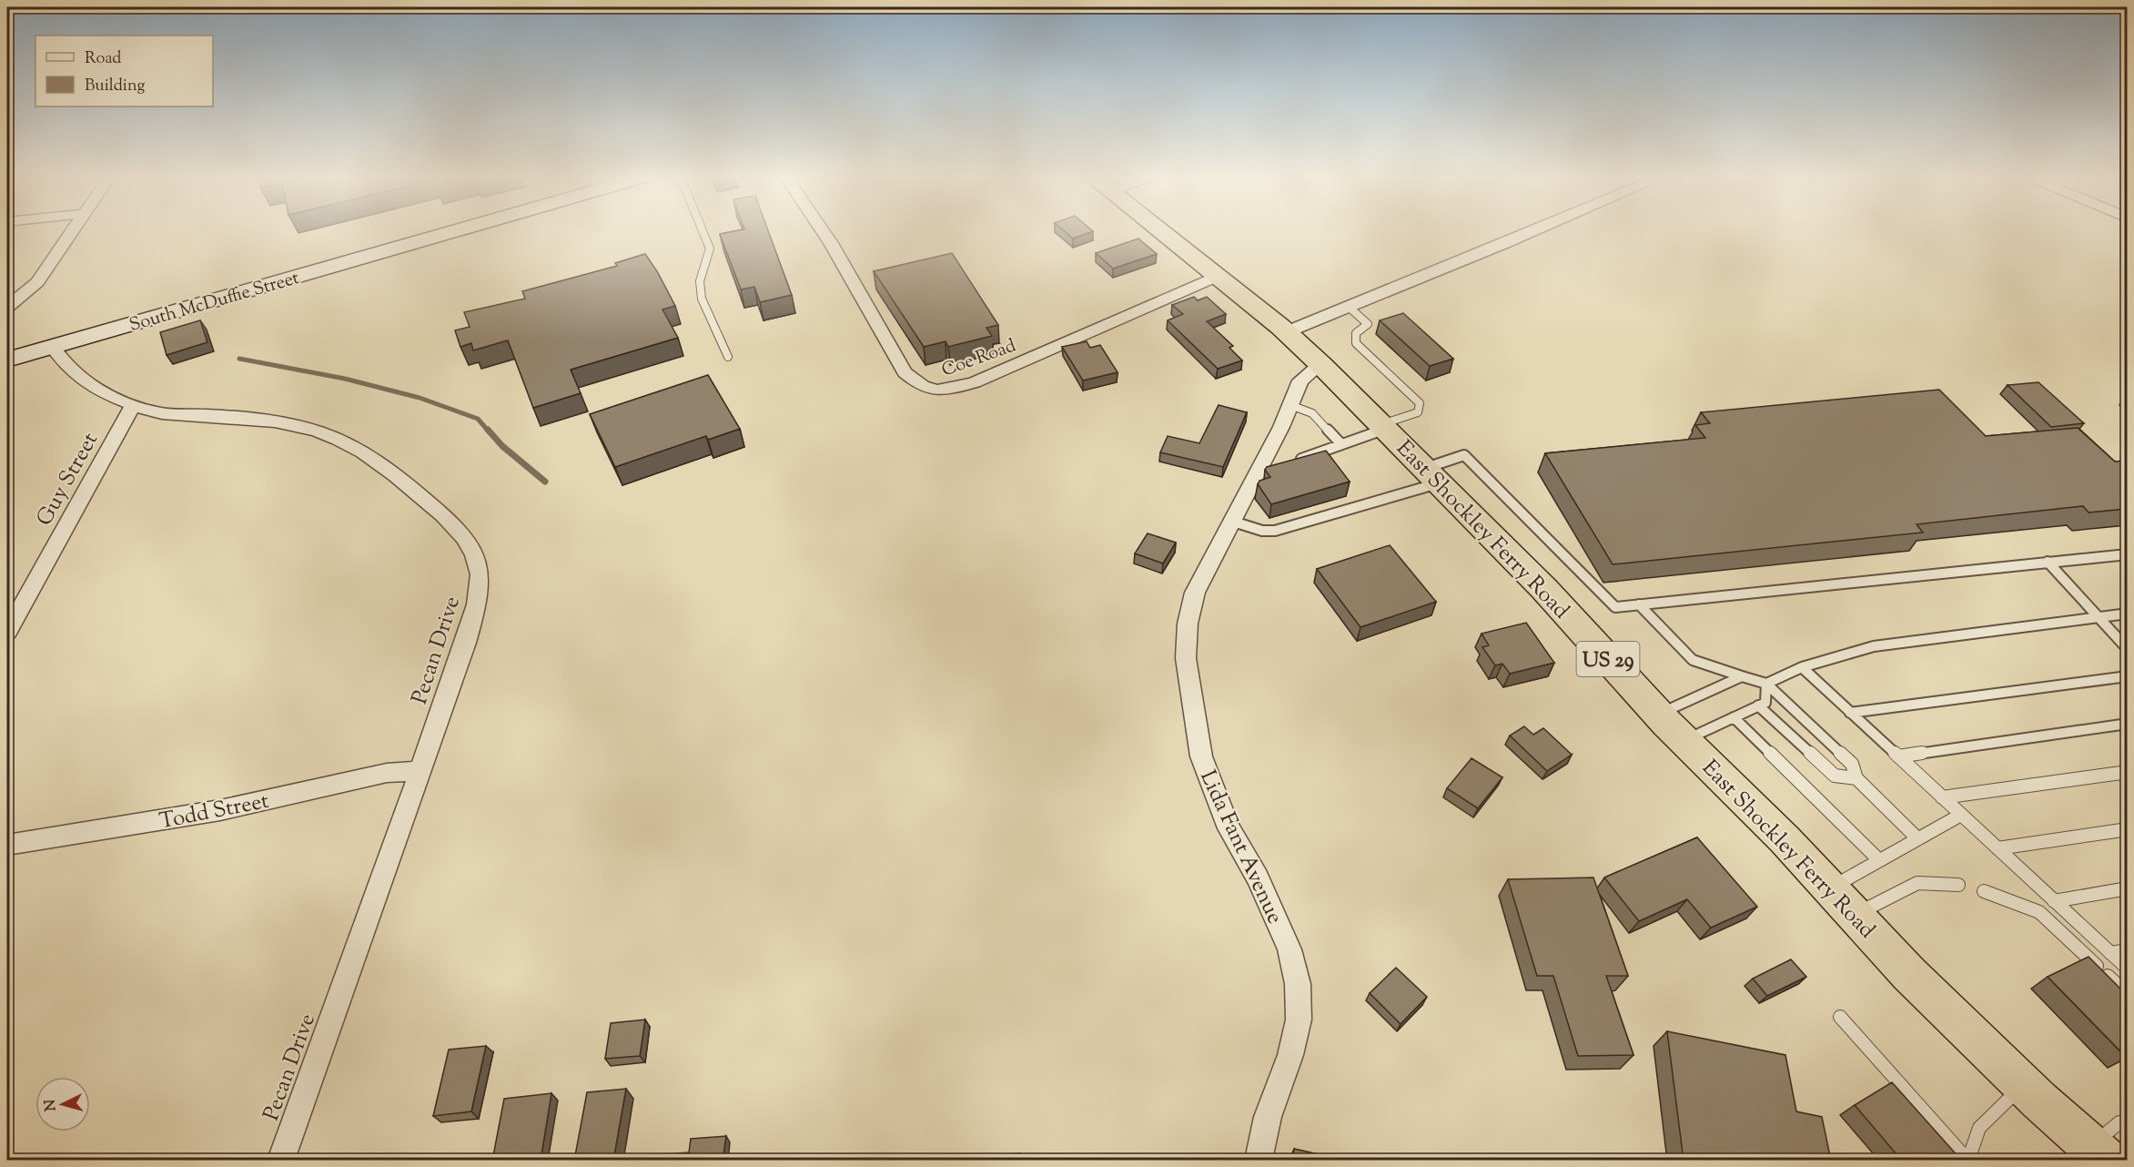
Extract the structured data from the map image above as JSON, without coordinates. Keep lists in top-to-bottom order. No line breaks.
{"streets":{"highway":["East Shockley Ferry Road","US 29"],"street":["South McDuffie Street","Coe Road","Guy Street","Pecan Drive","Todd Street","Lida Fant Avenue"]},"crossings":[["South McDuffie Street","Pecan Drive"],["Coe Road","East Shockley Ferry Road"],["Guy Street","Pecan Drive"],["East Shockley Ferry Road","Lida Fant Avenue"],["Pecan Drive","Todd Street"]],"legend":["Road","Building"],"north":"left"}
